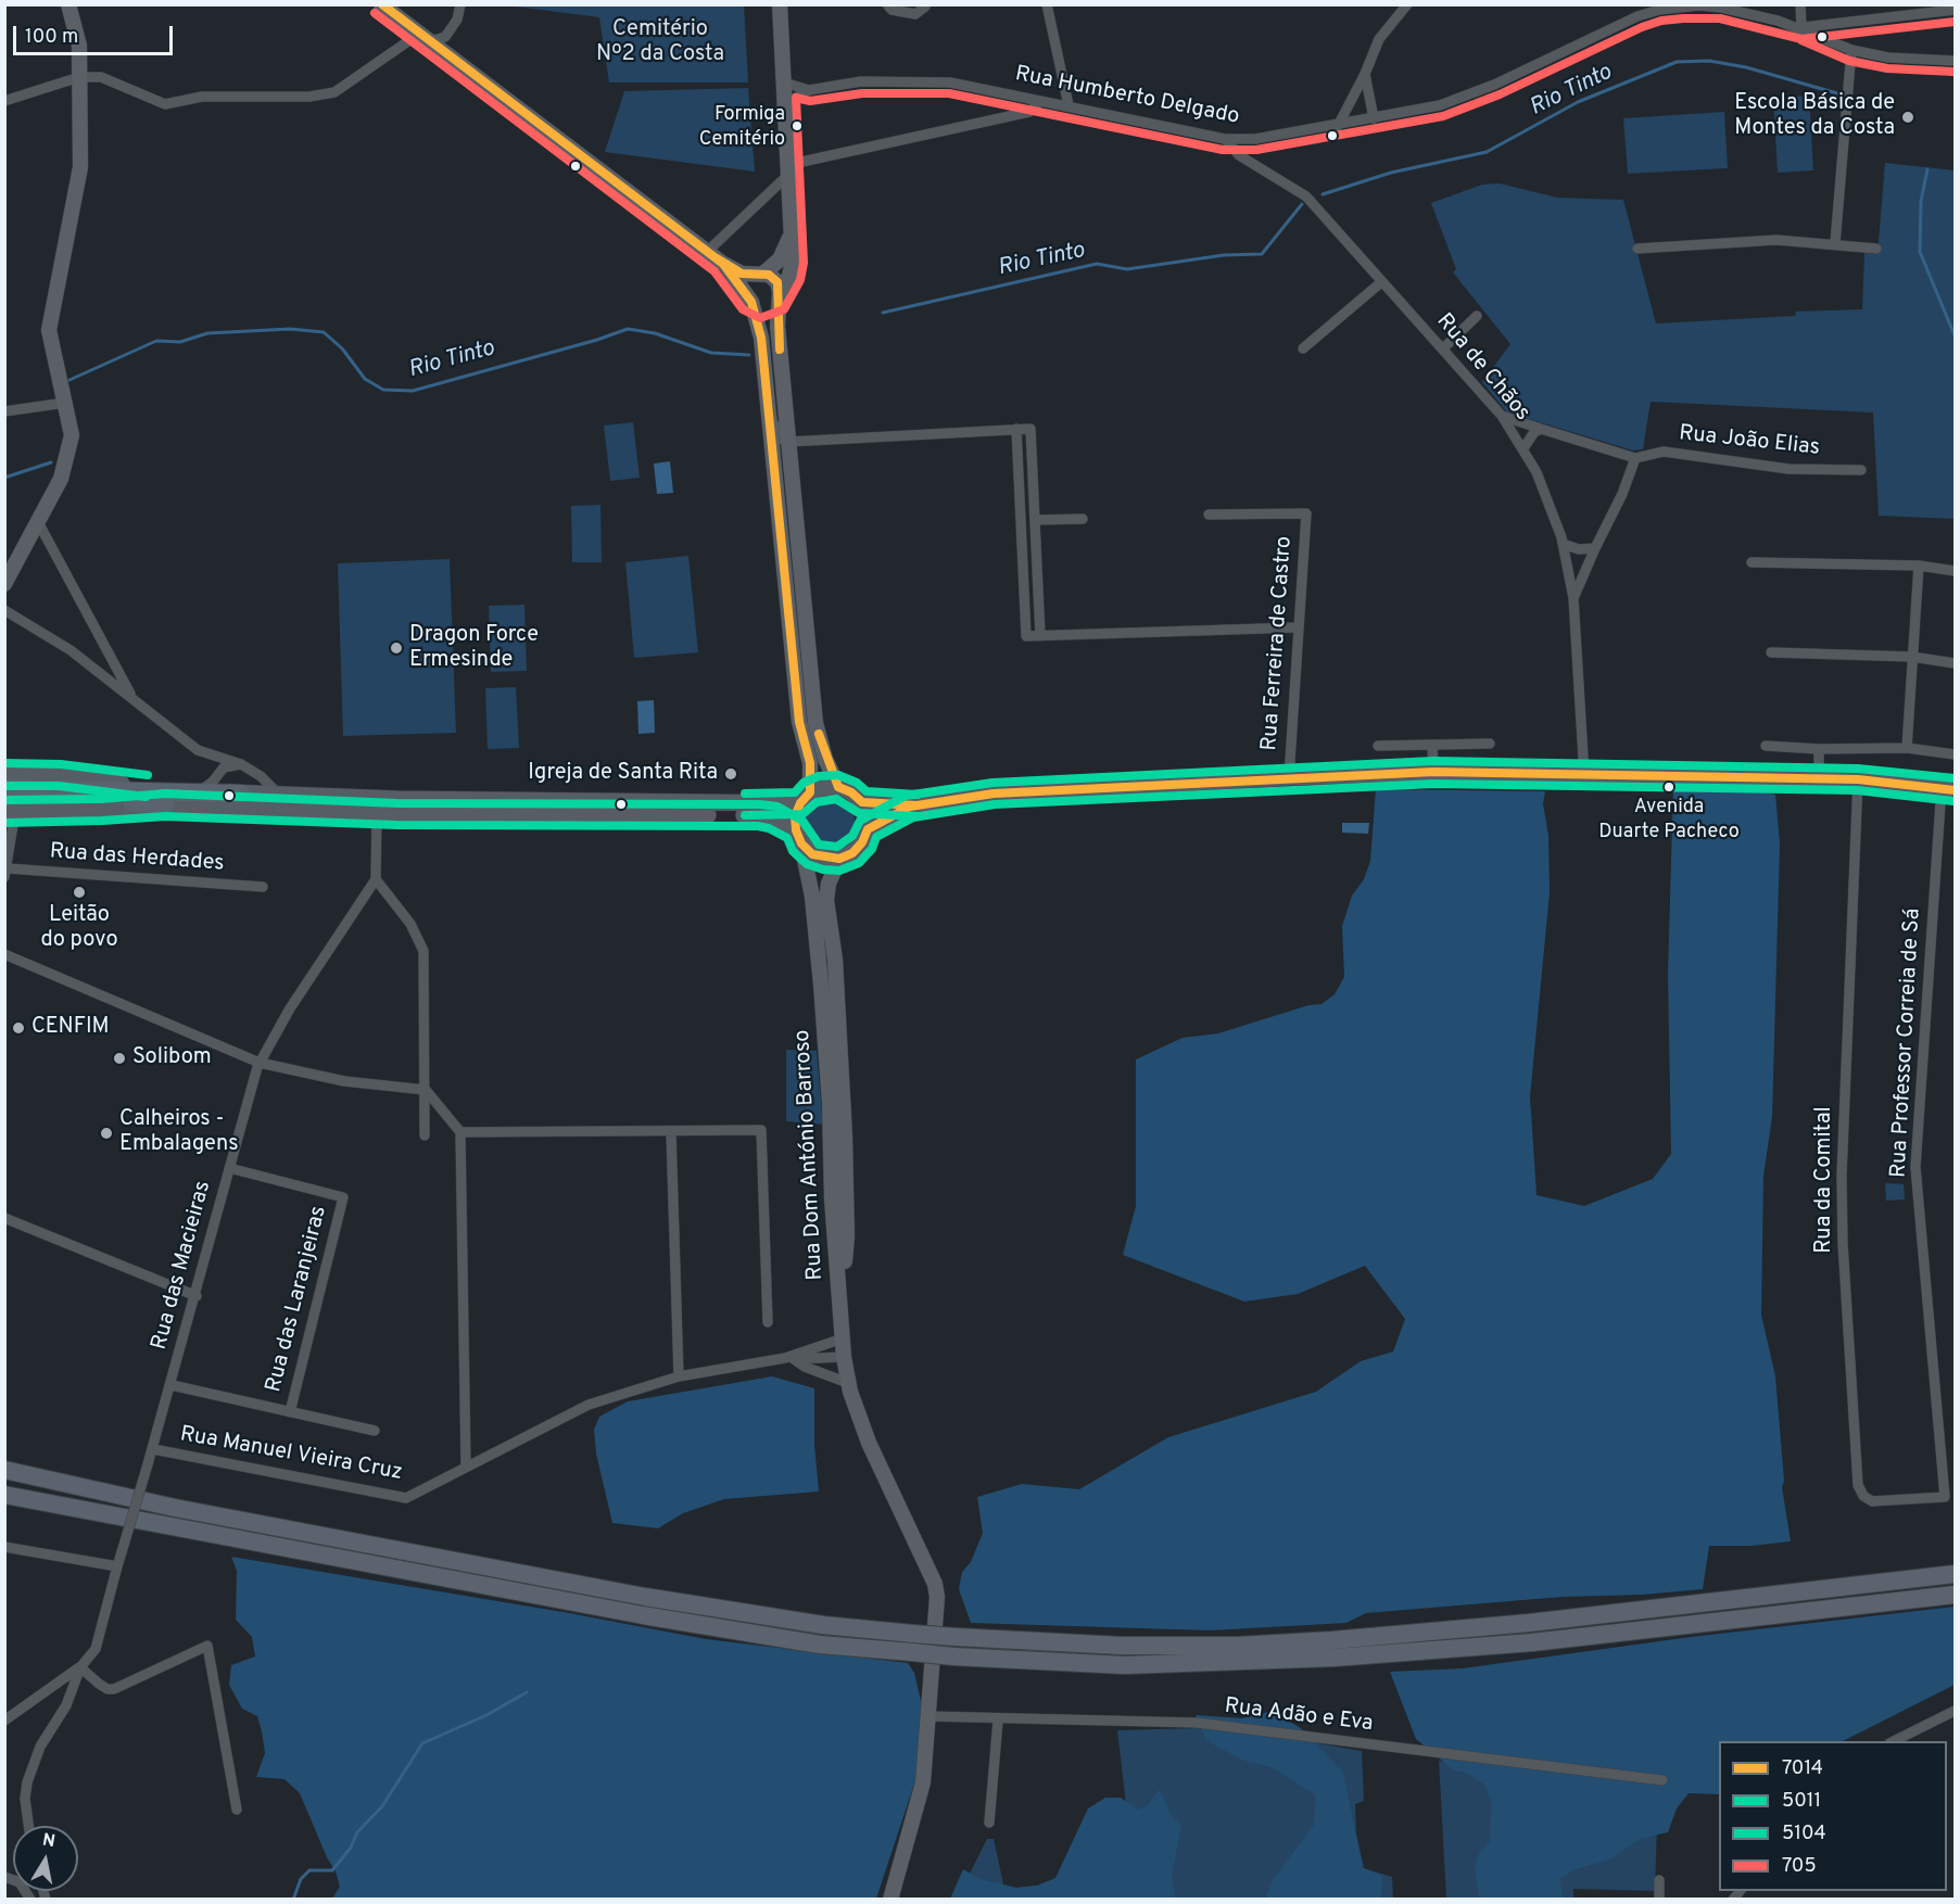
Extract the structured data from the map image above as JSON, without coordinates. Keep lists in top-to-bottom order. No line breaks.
{"streets":{"main road":["Rua Dom António Barroso"],"street":["Rua Humberto Delgado","Rua de Chãos","Rua João Elias","Rua Ferreira de Castro","Rua das Herdades","Rua Professor Correia de Sá","Rua da Comital","Rua das Macieiras","Rua das Laranjeiras","Rua Manuel Vieira Cruz","Rua Adão e Eva"]},"crossings":[["Rua Humberto Delgado","Rua de Chãos"],["Rua Professor Correia de Sá","Rua da Comital"],["Rua das Macieiras","Rua das Laranjeiras"],["Rua das Macieiras","Rua Manuel Vieira Cruz"]],"water":["Rio Tinto"],"parks":["Cemitério Nº2 da Costa"],"places":["Escola Básica de Montes da Costa","Formiga Cemitério","Dragon Force Ermesinde","Igreja de Santa Rita","Avenida Duarte Pacheco","Leitão do povo","CENFIM","Solibom","Calheiros - Embalagens"],"lines":["transit line 7014","transit line 705","transit line 5104","transit line 5011"],"legend":["7014","5011","5104","705"],"scale_bar":"100 m","north":"top"}
